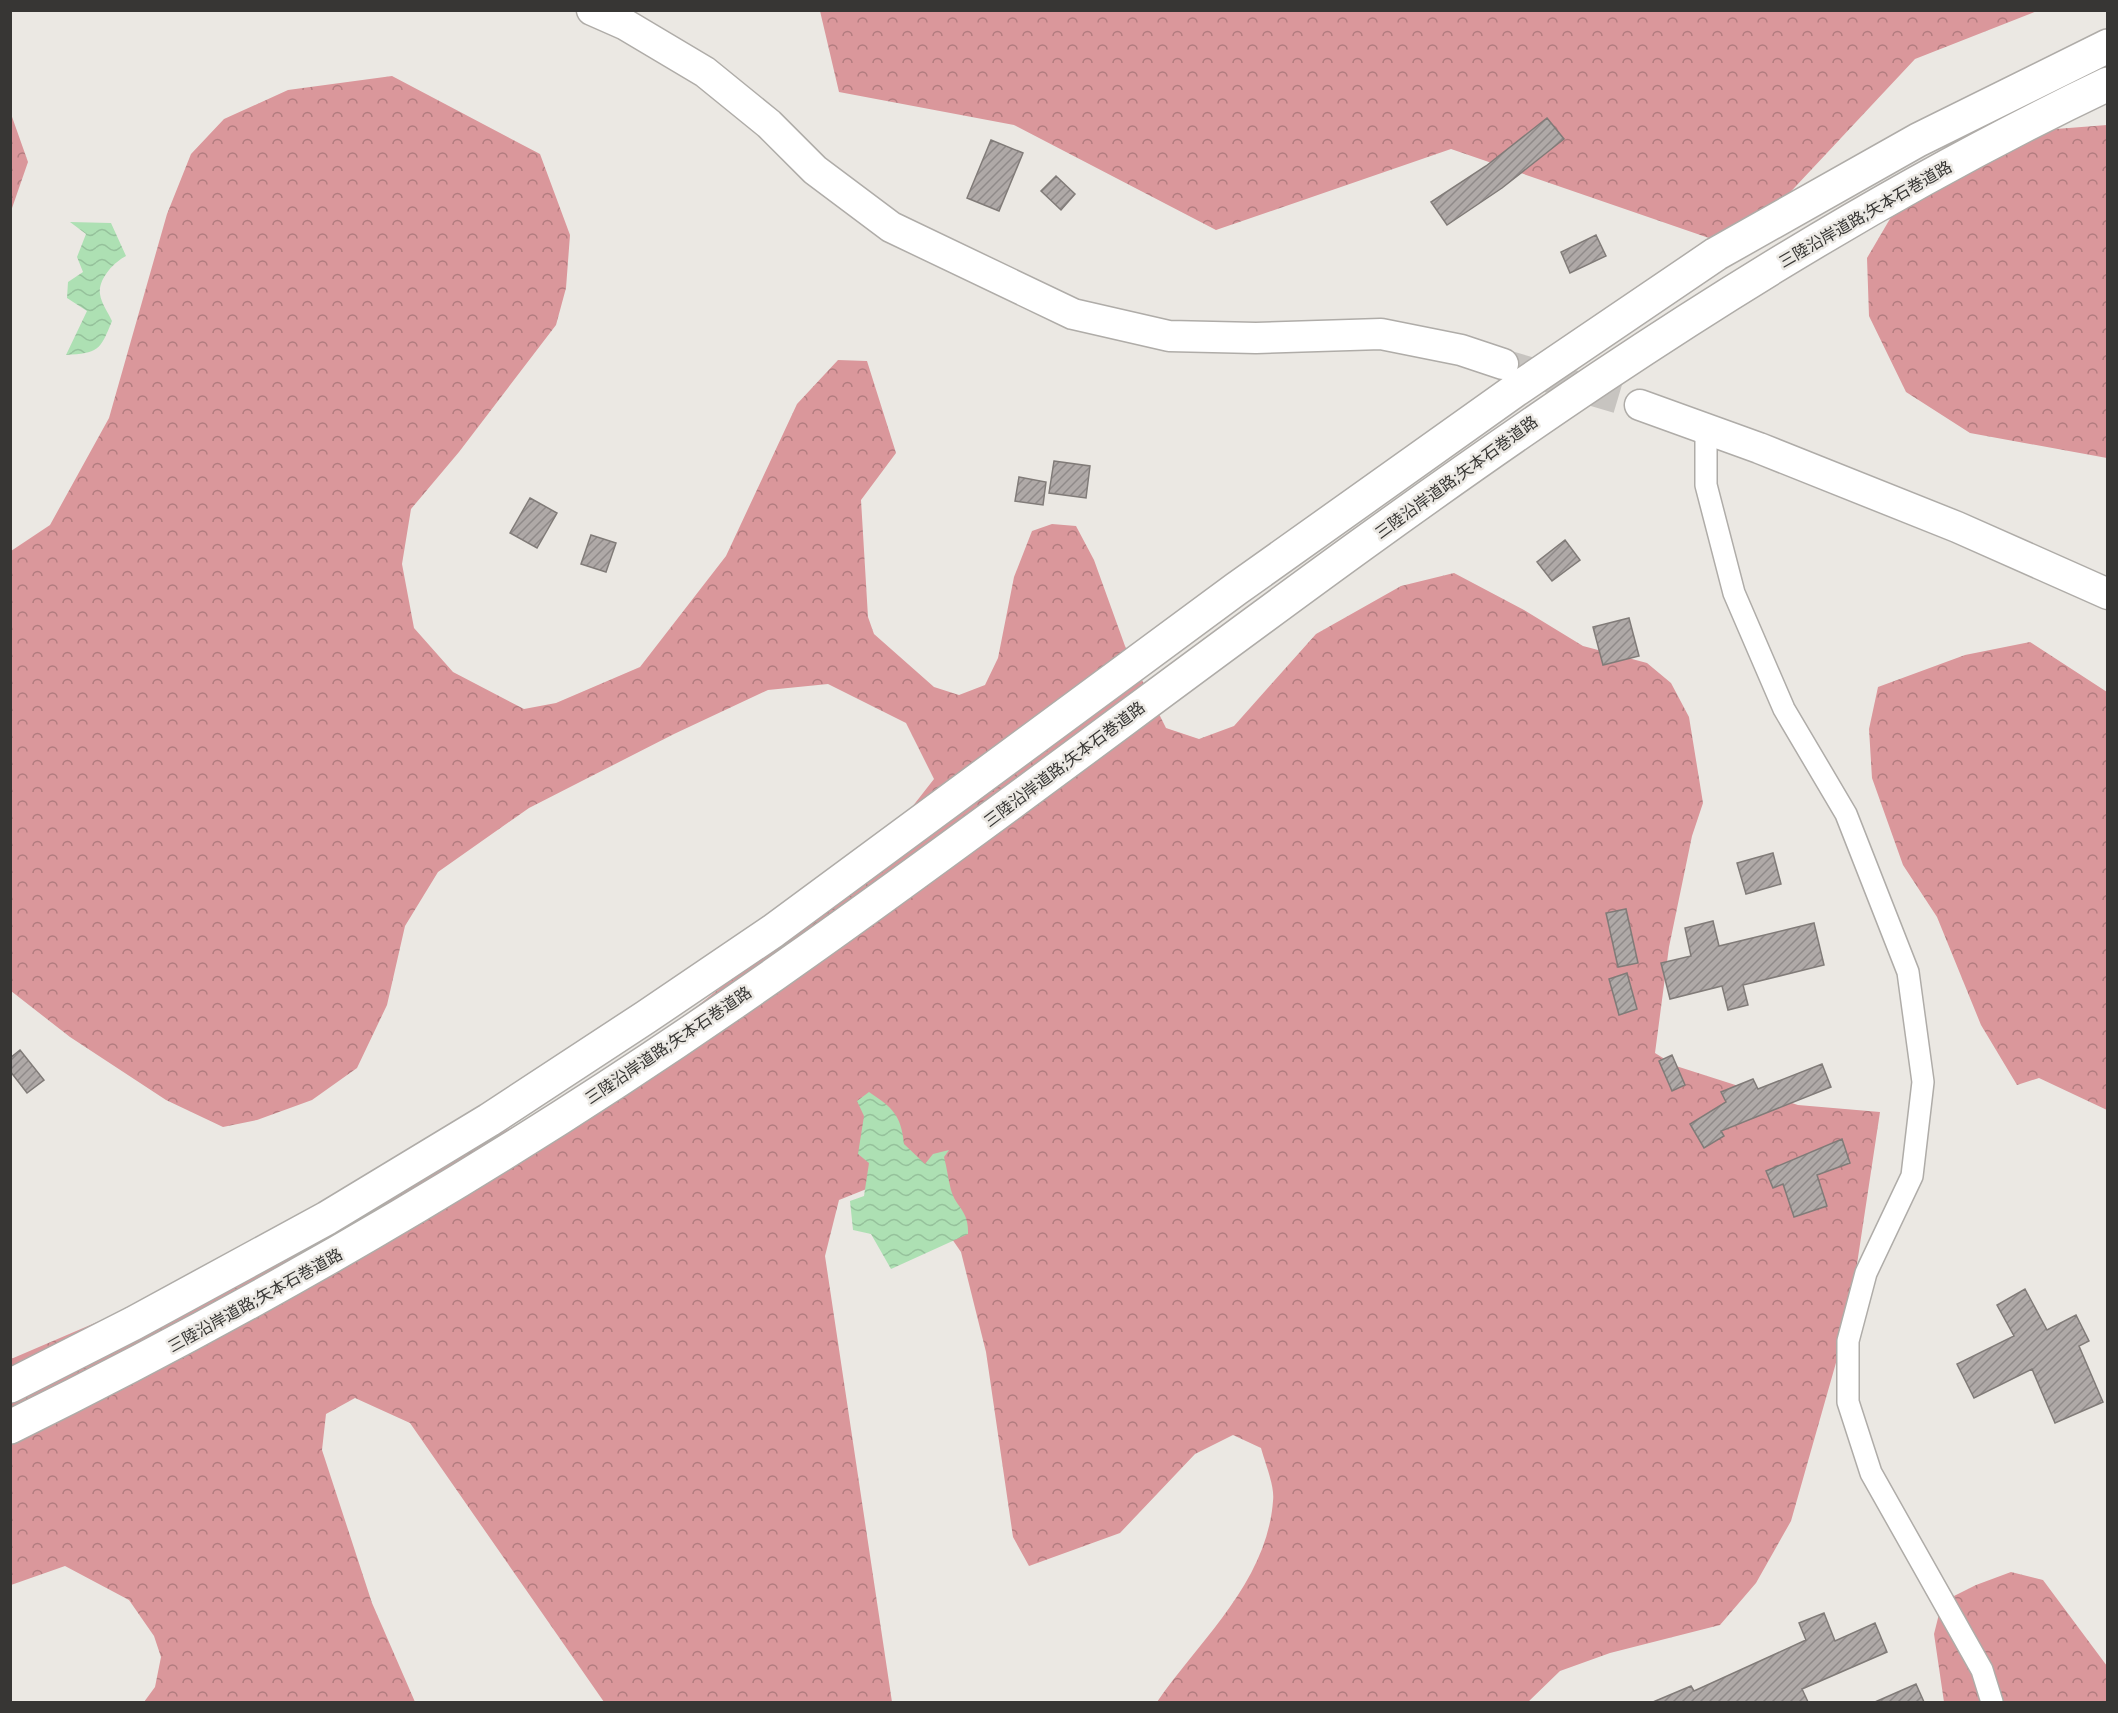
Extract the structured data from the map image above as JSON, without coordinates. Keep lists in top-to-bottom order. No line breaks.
{"streets":{"highway":["三陸沿岸道路;矢本石巻道路"]}}
